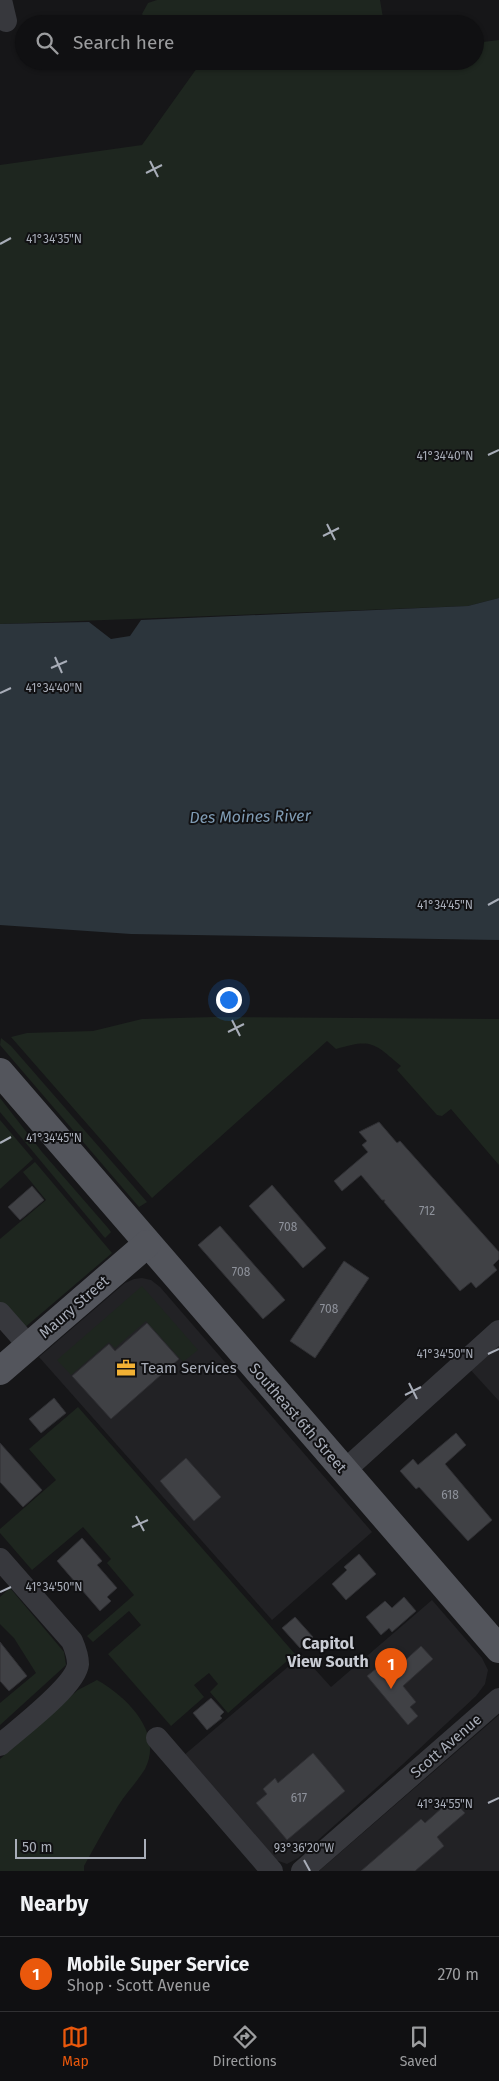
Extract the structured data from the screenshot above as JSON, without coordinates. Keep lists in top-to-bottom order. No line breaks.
{"streets":{"main road":["Maury Street","Southeast 6th Street"],"street":["Scott Avenue"]},"crossings":[["Maury Street","Southeast 6th Street"]],"districts":["Capitol View South"],"water":["Des Moines River"],"places":{"office":["Team Services"]},"house_numbers":["712","708","708","708","618","617"],"scale_bar":"50 m","page":{"search":"Search here","pins":"1","scale":"50 m","heading":"Nearby","list":[{"mark":"1","name":"Mobile Super Service","note":"Shop · Scott Avenue","value":"270 m"}],"nav":["Map","Directions","Saved"]},"coordinates":["41°34'35\"N","41°34'40\"N","41°34'45\"N","41°34'50\"N","41°34'55\"N","93°36'20\"W"]}
